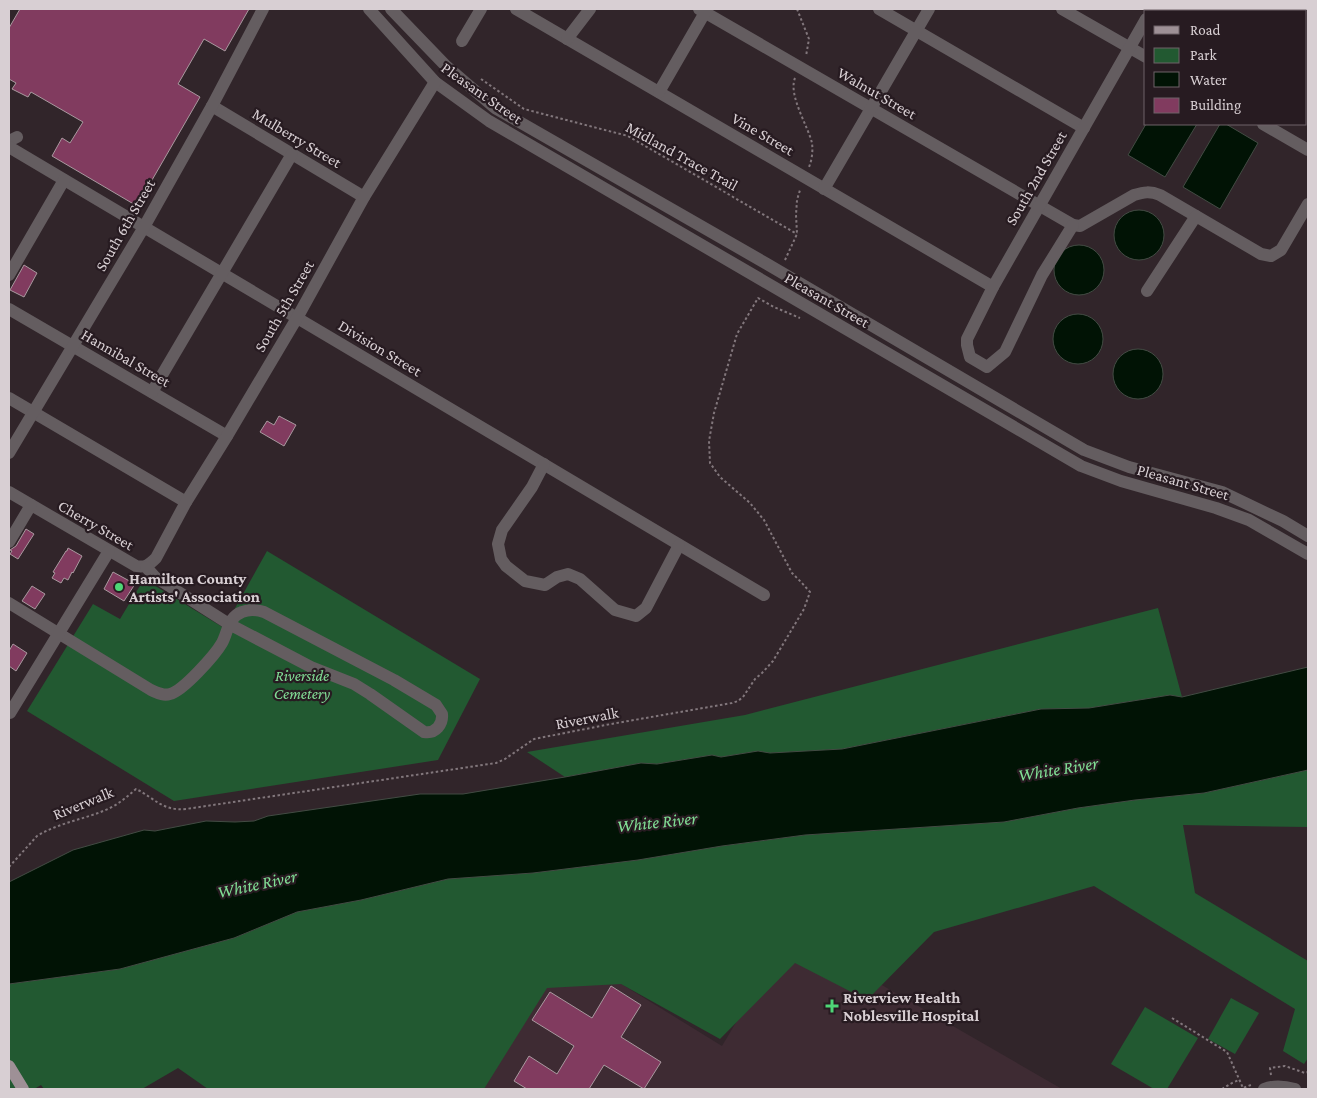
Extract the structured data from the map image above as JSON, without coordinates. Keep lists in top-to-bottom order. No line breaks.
{"streets":{"street":["Pleasant Street","Walnut Street","Vine Street","Mulberry Street","South 2nd Street","South 6th Street","South 5th Street","Division Street","Hannibal Street","Cherry Street"],"path":["Midland Trace Trail","Riverwalk"]},"crossings":[["Pleasant Street","South 5th Street"],["Walnut Street","South 2nd Street"],["Vine Street","South 2nd Street"],["Mulberry Street","South 6th Street"],["Mulberry Street","South 5th Street"],["South 6th Street","Division Street"],["South 6th Street","Hannibal Street"],["South 5th Street","Division Street"],["South 5th Street","Hannibal Street"],["South 5th Street","Cherry Street"]],"water":["White River"],"parks":["Riverside Cemetery"],"places":{"other":["Hamilton County Artists' Association"],"health":["Riverview Health Noblesville Hospital"]},"legend":["Road","Park","Water","Building"]}
